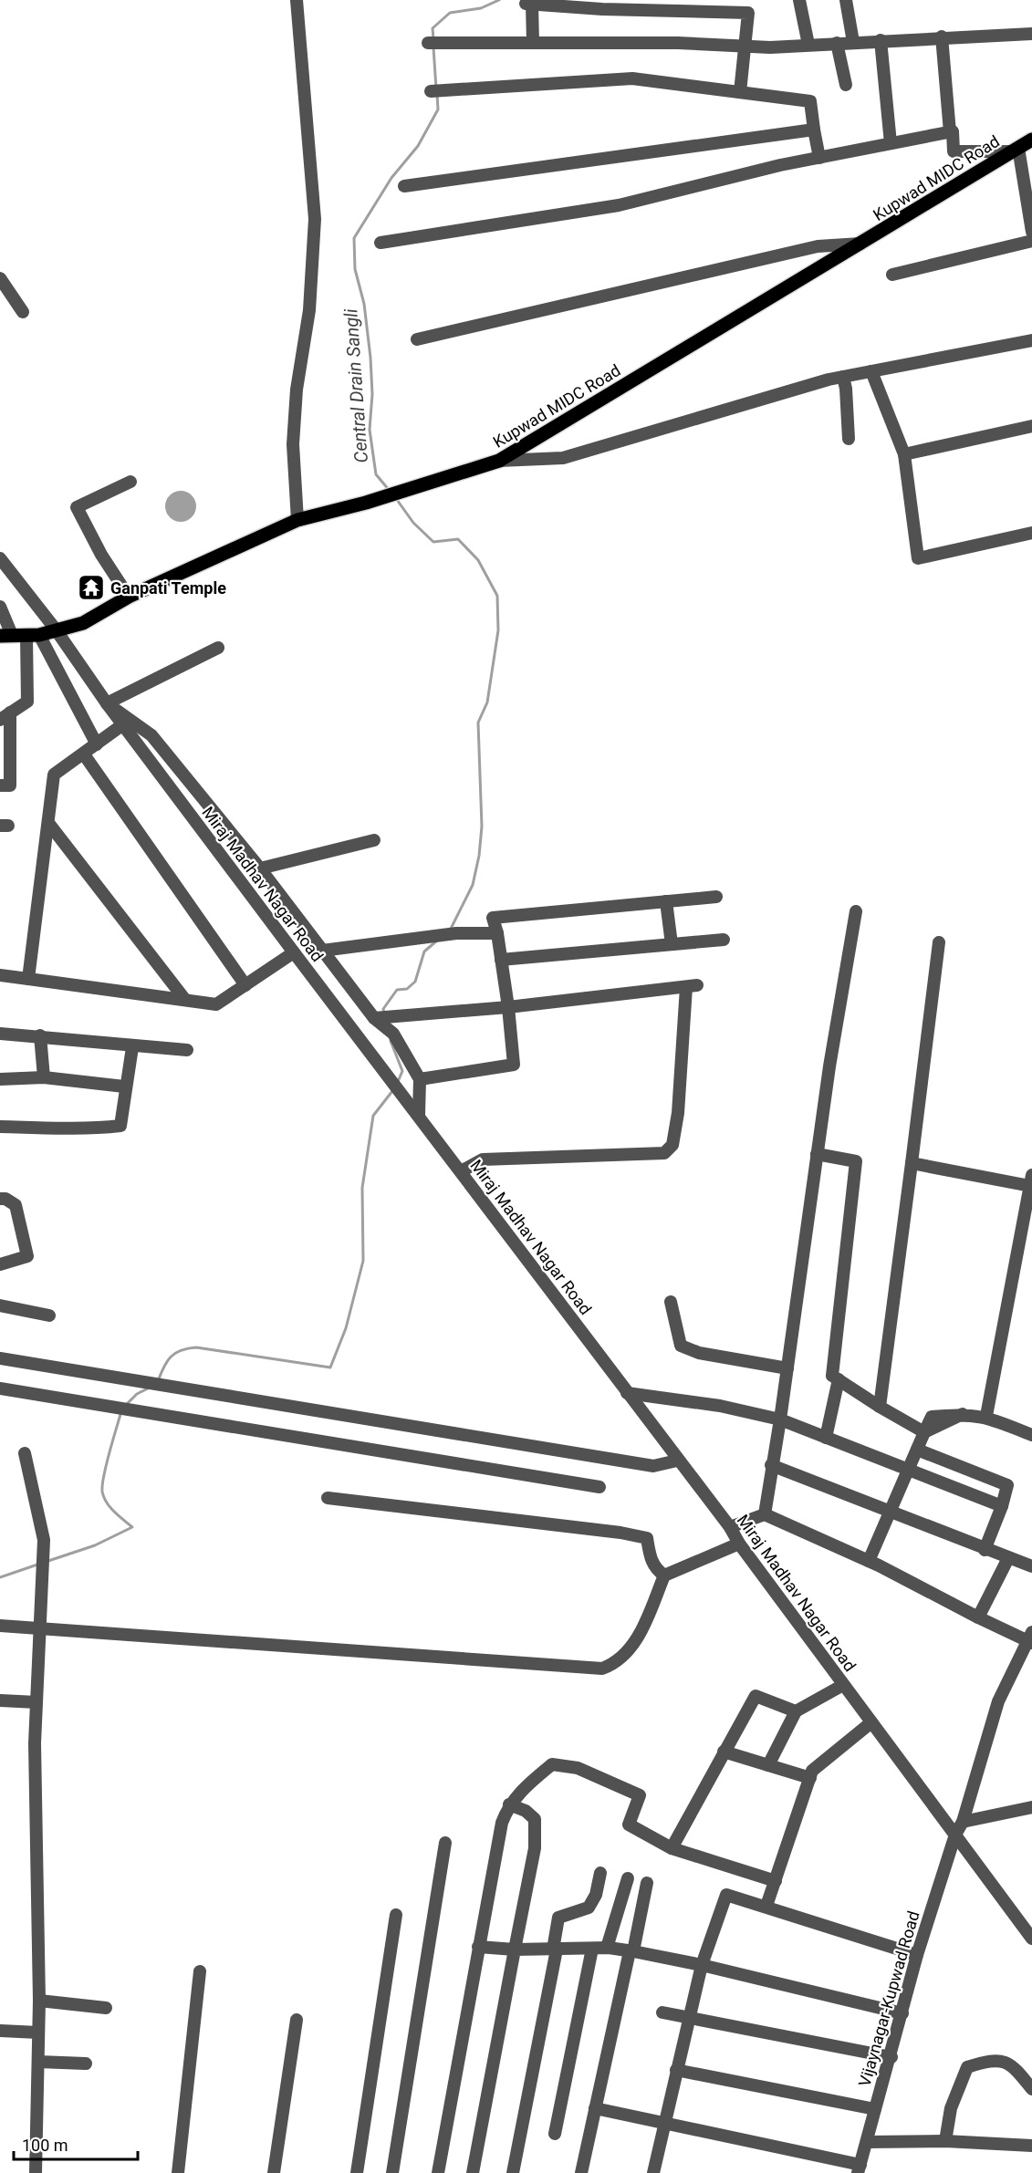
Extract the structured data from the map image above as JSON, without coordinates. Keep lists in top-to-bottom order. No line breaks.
{"streets":{"main road":["Kupwad MIDC Road"],"street":["Miraj Madhav Nagar Road","Vijaynagar-Kupwad Road"]},"crossings":[["Kupwad MIDC Road","Miraj Madhav Nagar Road"],["Miraj Madhav Nagar Road","Vijaynagar-Kupwad Road"]],"water":["Central Drain Sangli"],"places":{"temple":["Ganpati Temple"]},"scale_bar":"100 m"}
